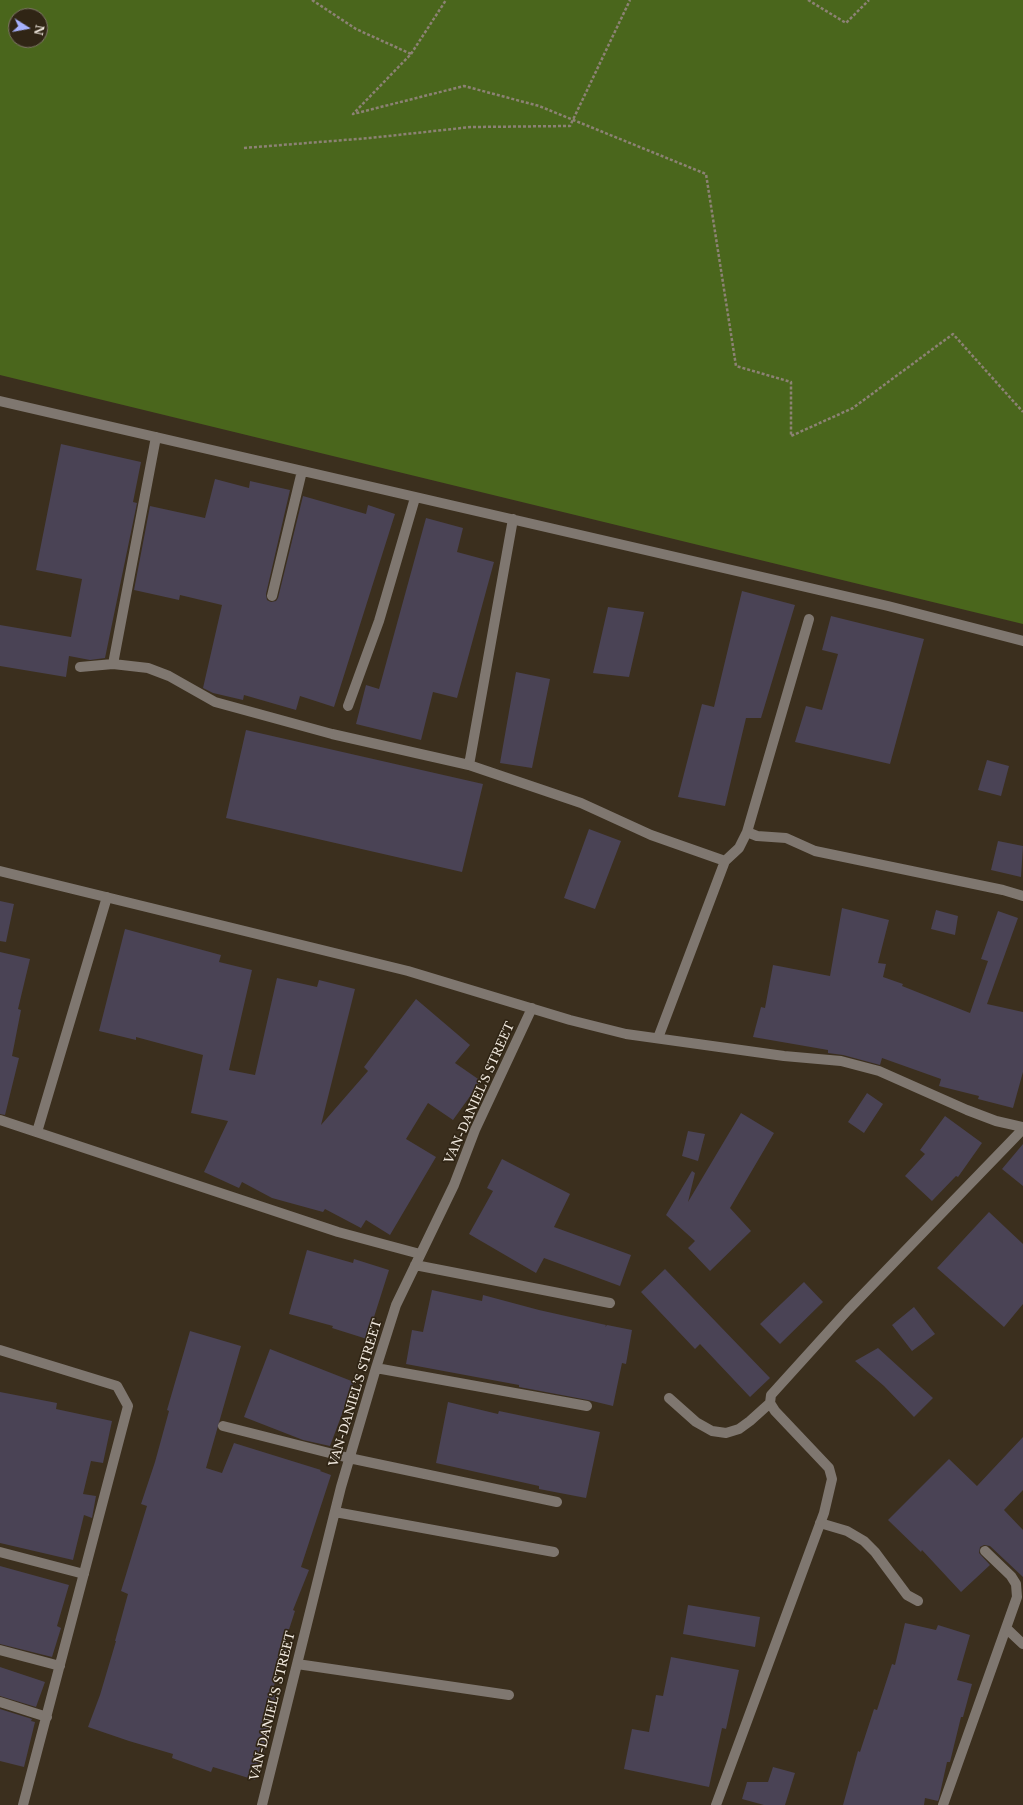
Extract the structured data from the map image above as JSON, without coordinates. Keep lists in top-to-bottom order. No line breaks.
{"streets":{"street":["VAN-DANIEL’S STREET"]},"north":"right"}
